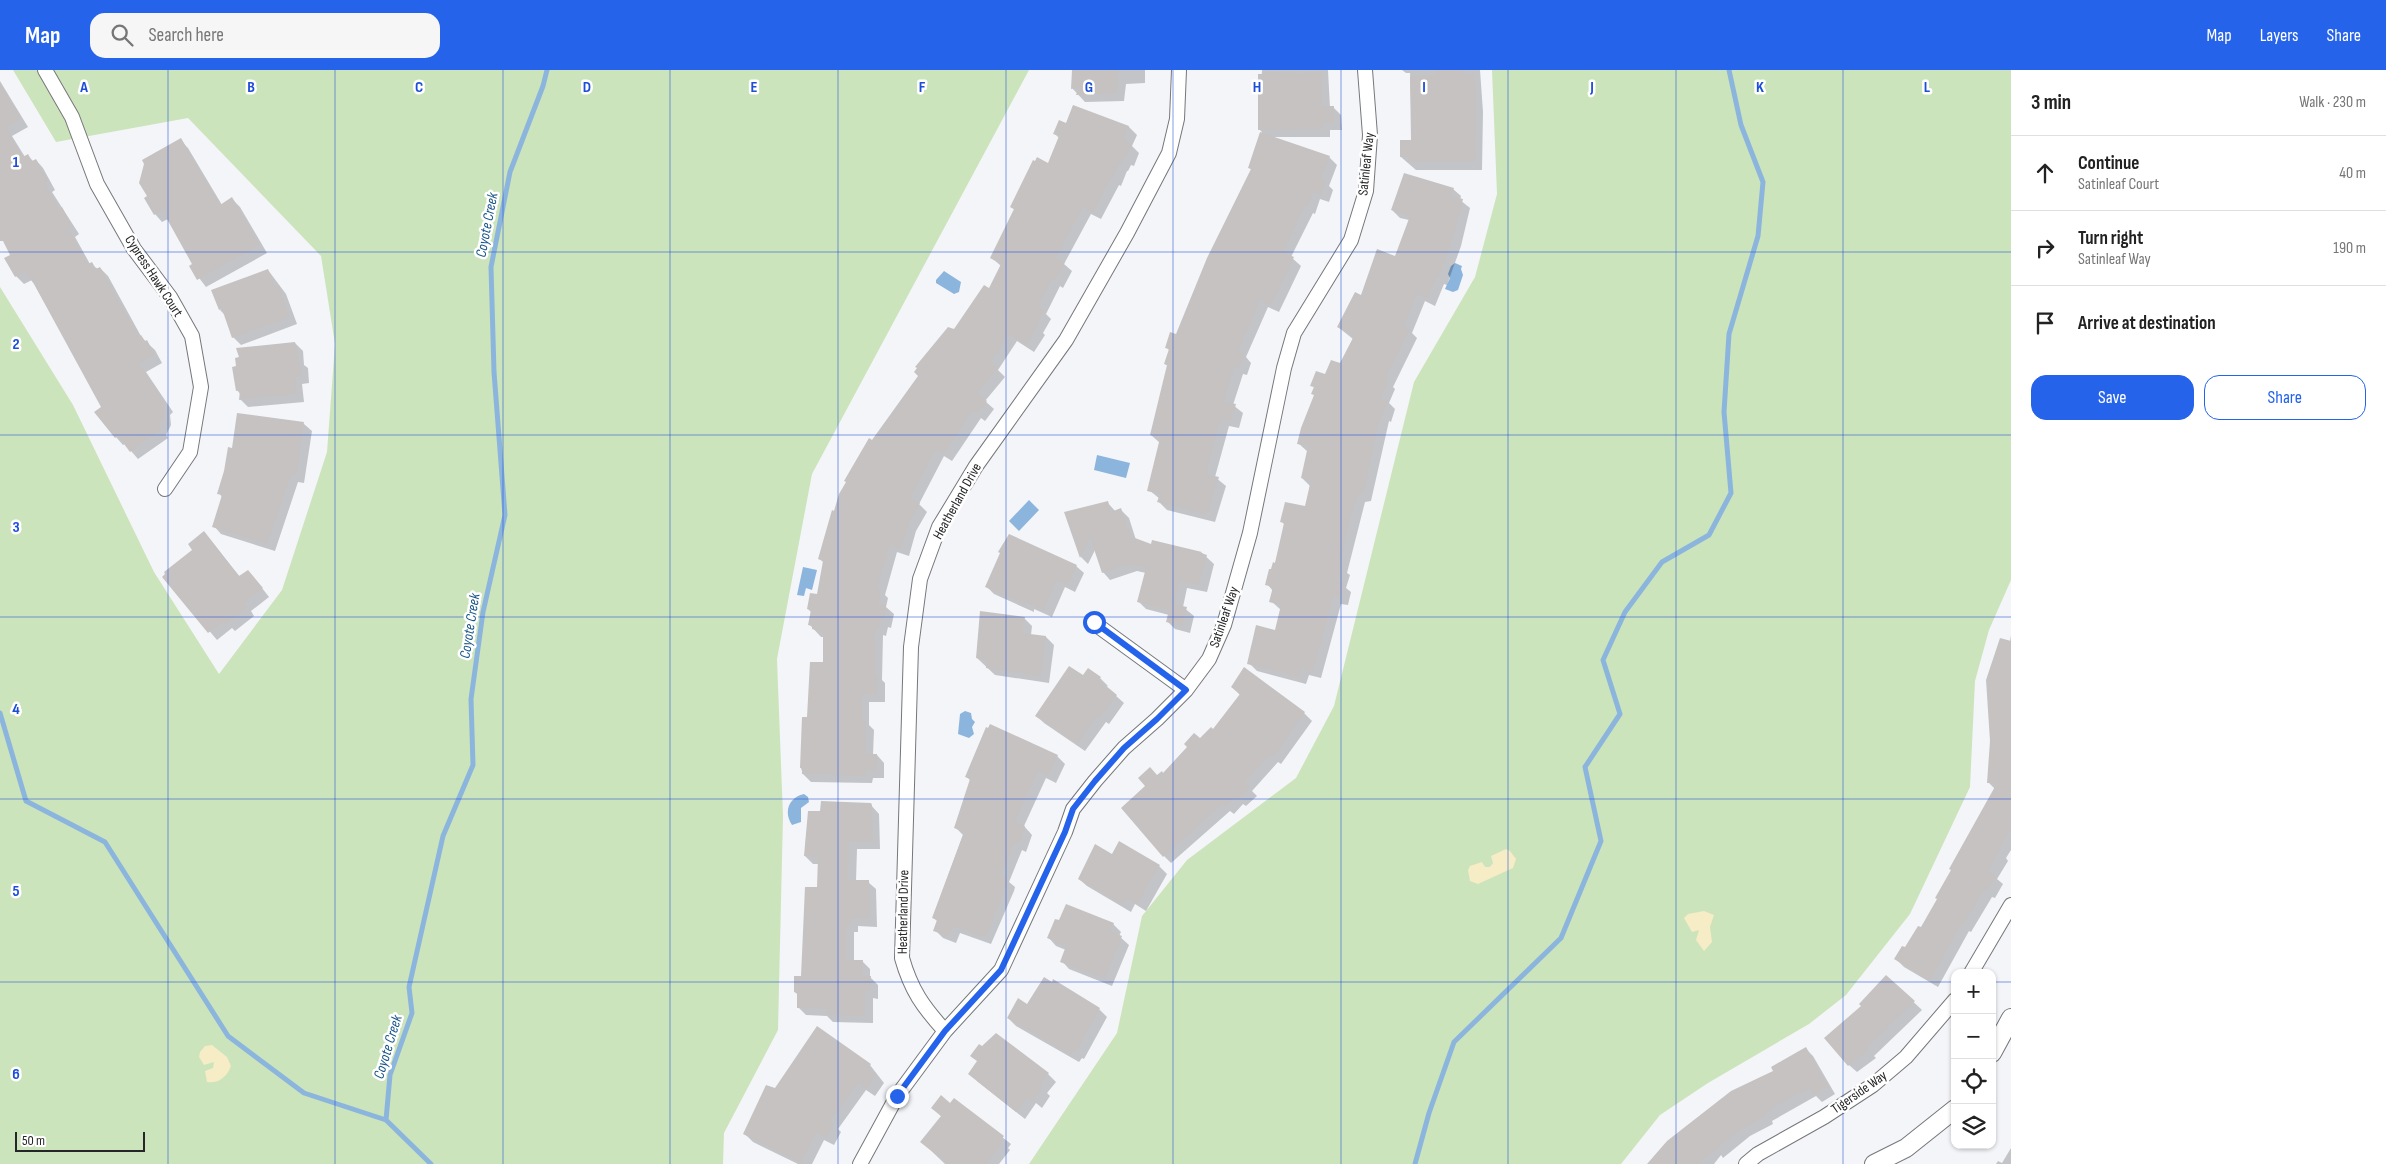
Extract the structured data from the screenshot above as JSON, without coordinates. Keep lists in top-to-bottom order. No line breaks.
{"streets":{"street":["Satinleaf Way","Cypress Hawk Court","Heatherland Drive","Tigerside Way"]},"crossings":[["Satinleaf Way","Heatherland Drive"]],"water":["Coyote Creek"],"scale_bar":"50 m","page":{"header":"Map","search":"Search here","nav":["Map","Layers","Share"],"heading":["3 min","Walk · 230 m"],"list":[["Continue","Satinleaf Court","40 m"],["Turn right","Satinleaf Way","190 m"],"Arrive at destination"],"buttons":["Save","Share"],"map_buttons":["+","−"],"scale":"50 m"},"grid":{"columns":["A","B","C","D","E","F","G","H","I","J","K","L"],"rows":["1","2","3","4","5","6"]}}
